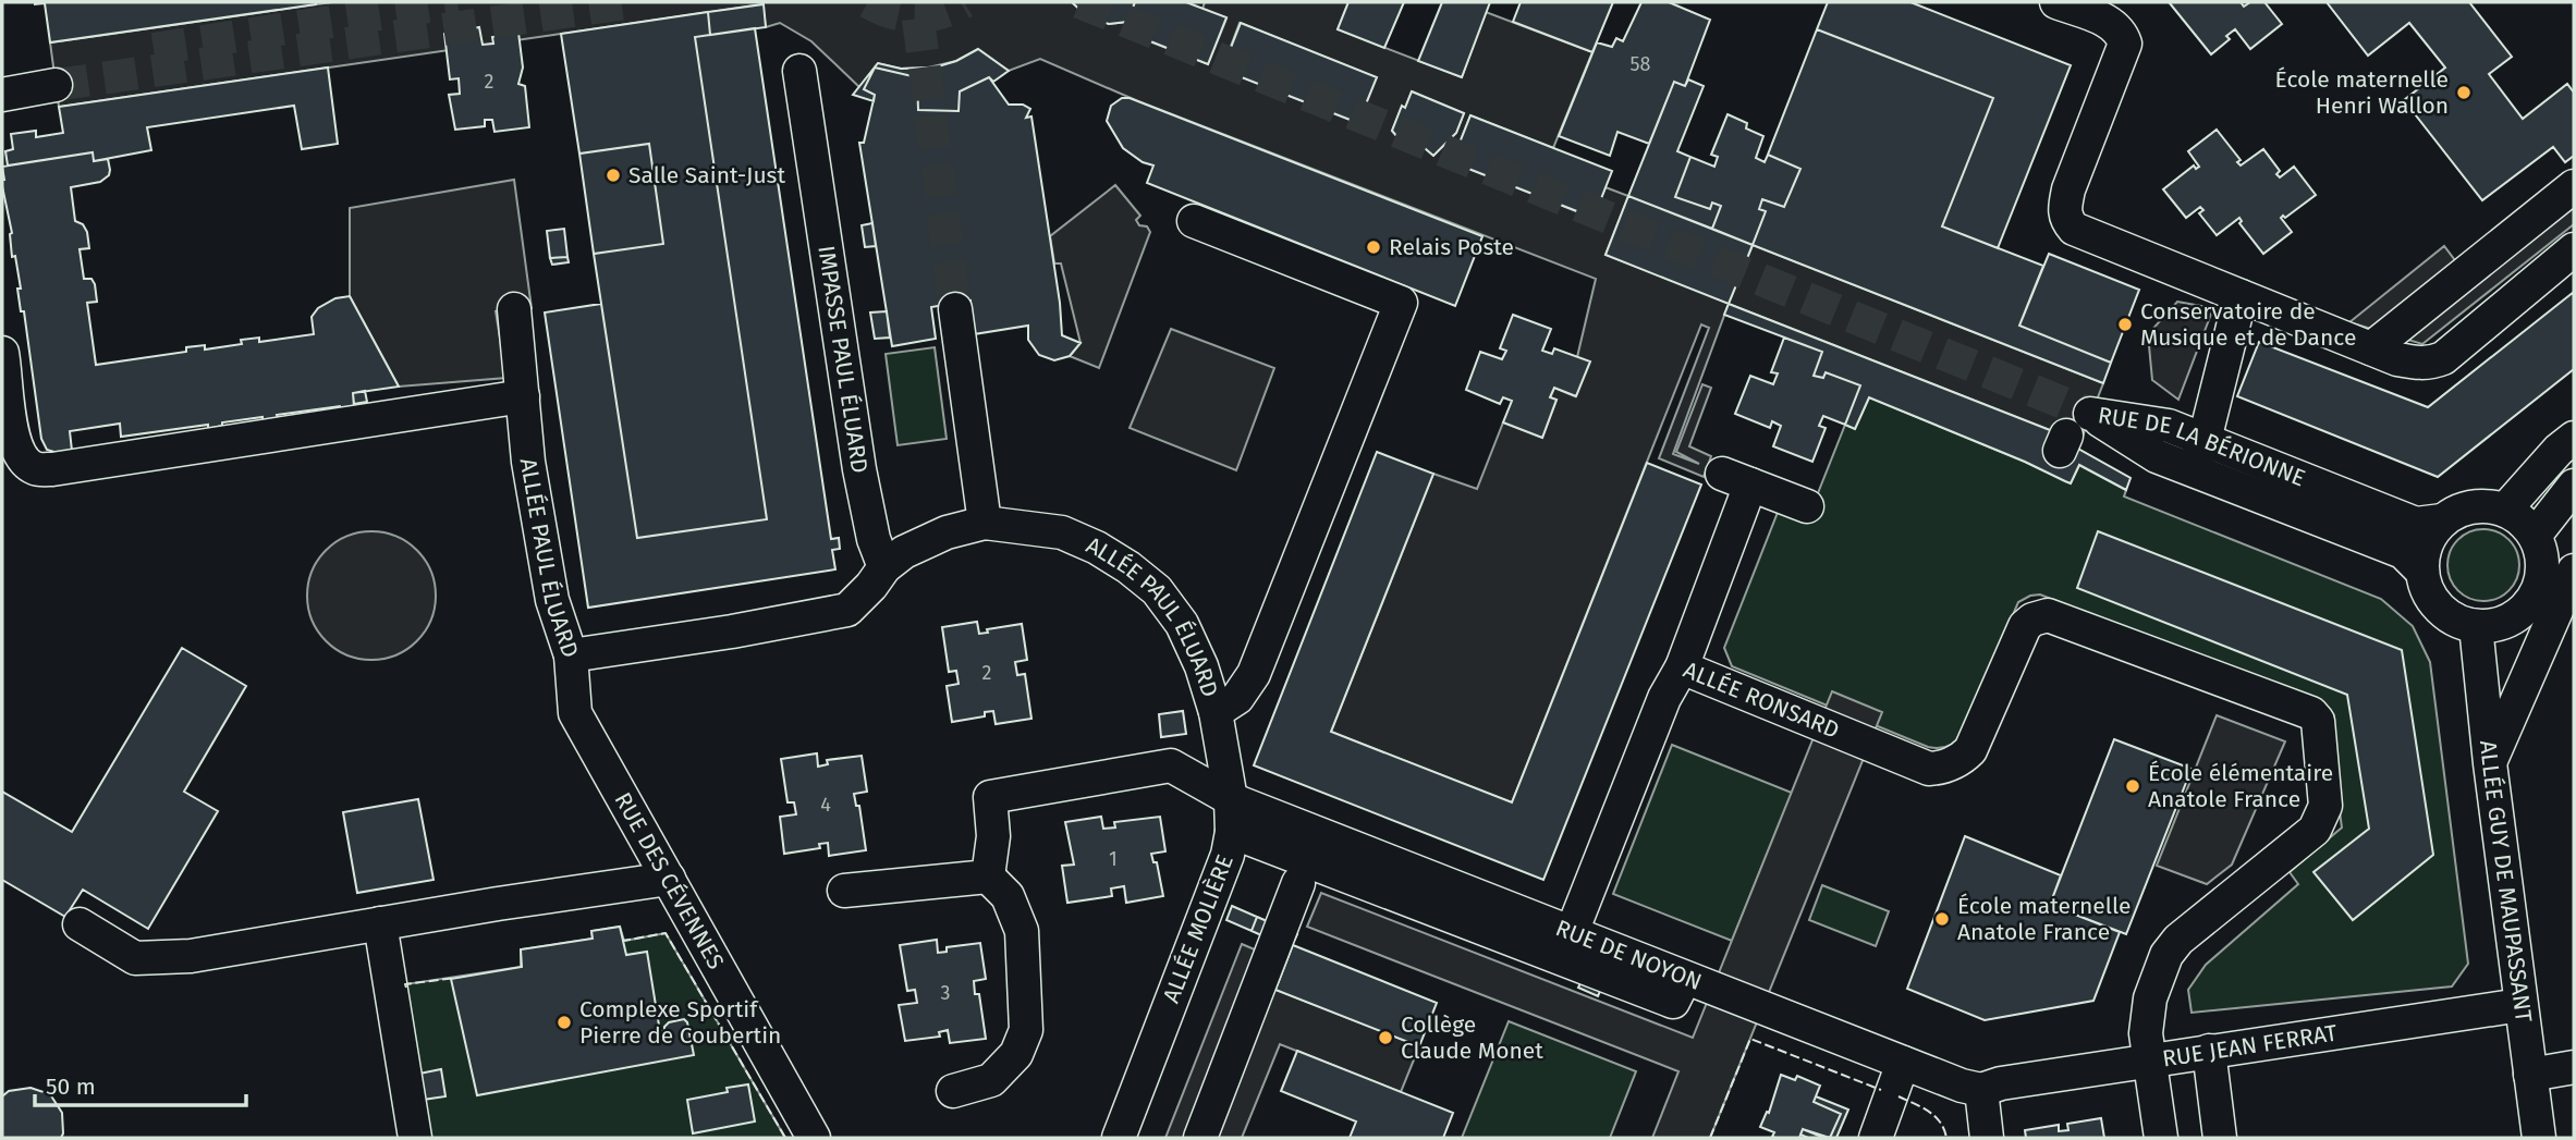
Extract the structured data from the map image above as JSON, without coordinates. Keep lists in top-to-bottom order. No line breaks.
{"streets":{"street":["IMPASSE PAUL ÉLUARD","RUE DE LA BÉRIONNE","ALLÉE PAUL ÉLUARD","ALLÉE RONSARD","RUE DES CÉVENNES","ALLÉE GUY DE MAUPASSANT","ALLÉE MOLIÈRE","RUE DE NOYON","RUE JEAN FERRAT"]},"crossings":[["IMPASSE PAUL ÉLUARD","ALLÉE PAUL ÉLUARD"],["RUE DE LA BÉRIONNE","ALLÉE GUY DE MAUPASSANT"],["ALLÉE PAUL ÉLUARD","RUE DES CÉVENNES"],["ALLÉE PAUL ÉLUARD","ALLÉE MOLIÈRE"],["ALLÉE RONSARD","RUE DE NOYON"],["ALLÉE RONSARD","RUE JEAN FERRAT"],["ALLÉE GUY DE MAUPASSANT","RUE JEAN FERRAT"],["ALLÉE MOLIÈRE","RUE DE NOYON"],["RUE DE NOYON","RUE JEAN FERRAT"]],"places":["École maternelle Henri Wallon","Salle Saint-Just","Relais Poste","Conservatoire de Musique et de Dance","École élémentaire Anatole France","École maternelle Anatole France","Complexe Sportif Pierre de Coubertin","Collège Claude Monet"],"house_numbers":["58","2","2","4","1","3"],"scale_bar":"50 m"}
